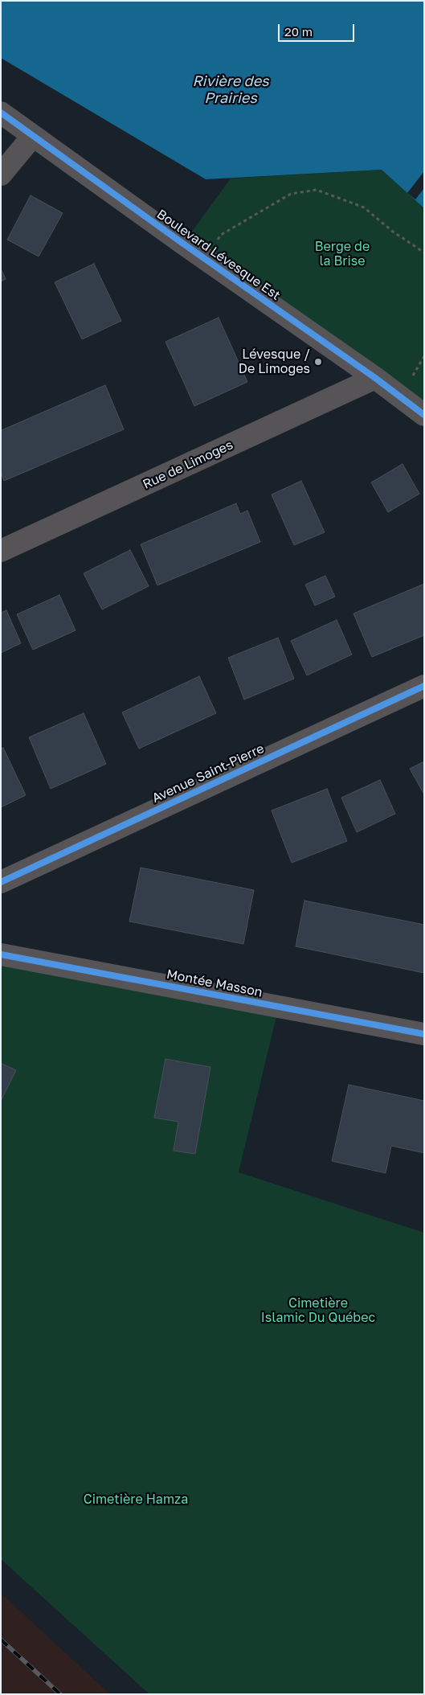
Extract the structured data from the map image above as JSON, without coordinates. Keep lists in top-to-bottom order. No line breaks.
{"streets":{"street":["Boulevard Lévesque Est","Rue de Limoges","Avenue Saint-Pierre","Montée Masson"]},"crossings":[["Boulevard Lévesque Est","Rue de Limoges"]],"water":["Rivière des Prairies"],"parks":["Berge de la Brise","Cimetière Islamic Du Québec","Cimetière Hamza"],"places":["Lévesque / De Limoges"],"scale_bar":"20 m"}
